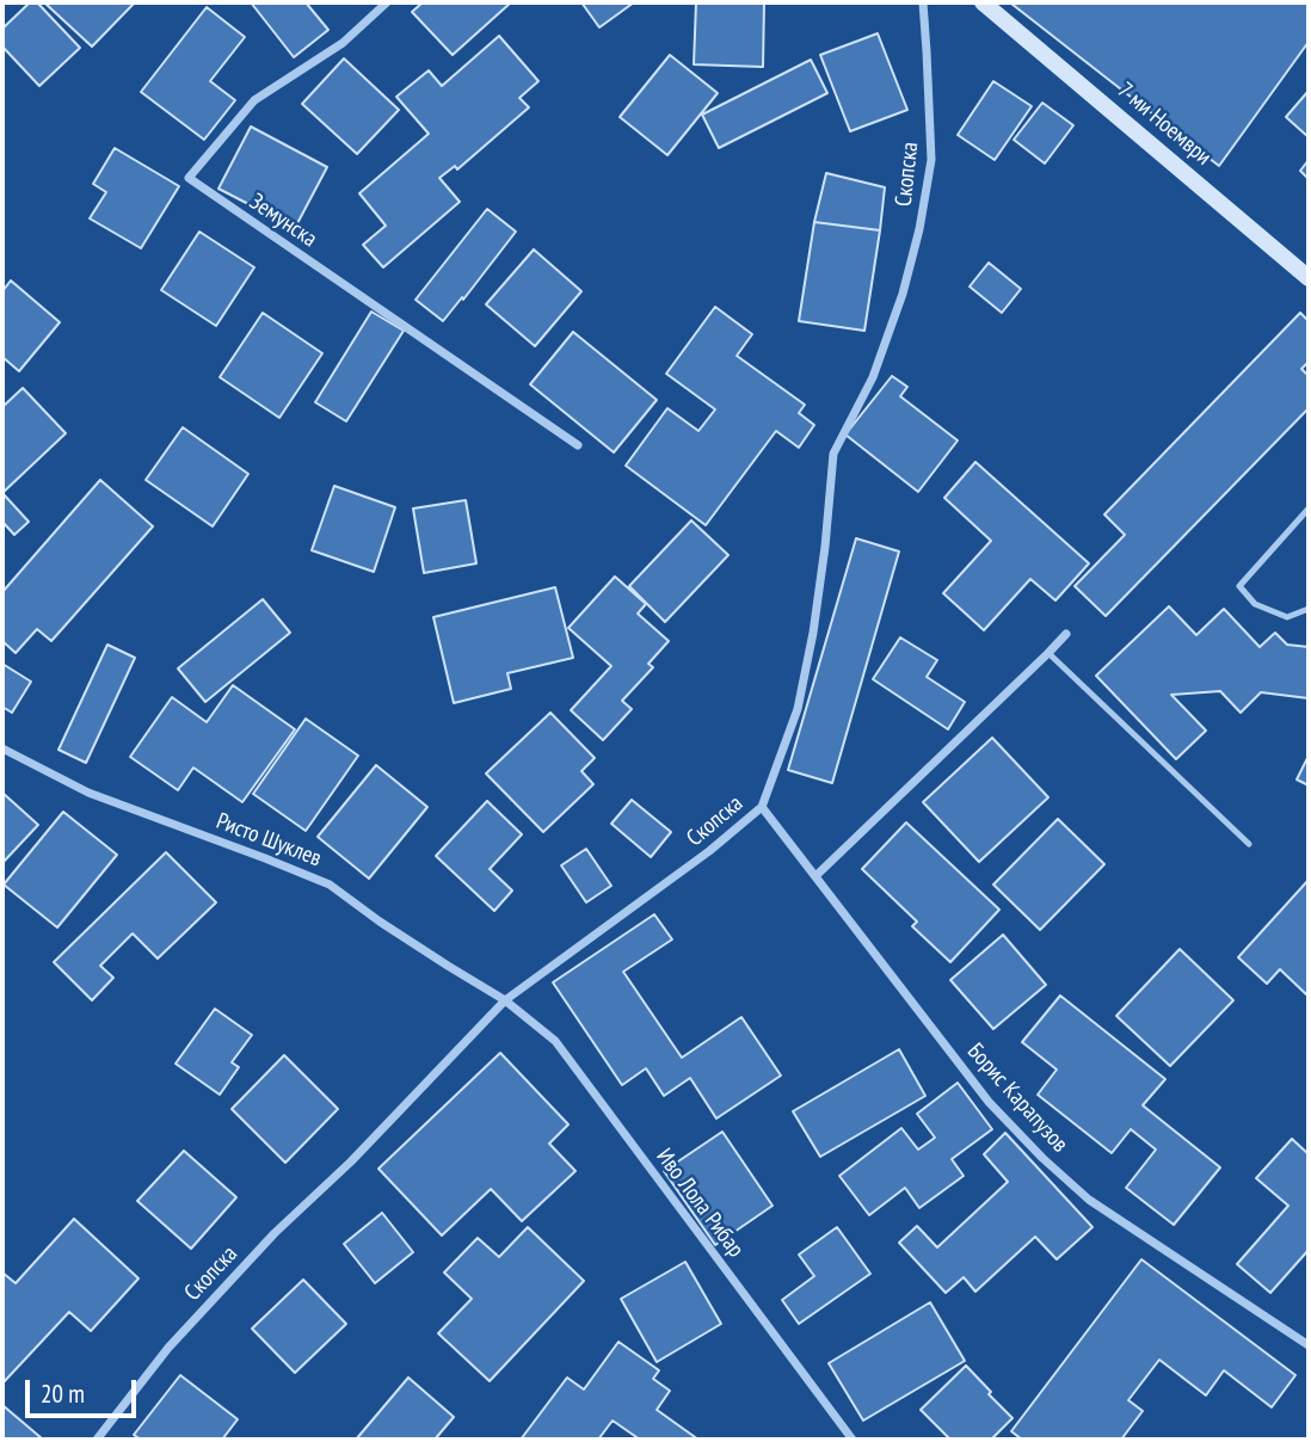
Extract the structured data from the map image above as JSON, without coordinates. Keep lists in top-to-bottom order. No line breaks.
{"streets":{"main road":["7 ми Ноември"],"street":["Скопска","Земунска","Ристо Шуклев","Борис Карапузов","Иво Лола Рибар"]},"crossings":[["Скопска","Ристо Шуклев"],["Скопска","Борис Карапузов"],["Скопска","Иво Лола Рибар"],["Ристо Шуклев","Иво Лола Рибар"]],"scale_bar":"20 m"}
